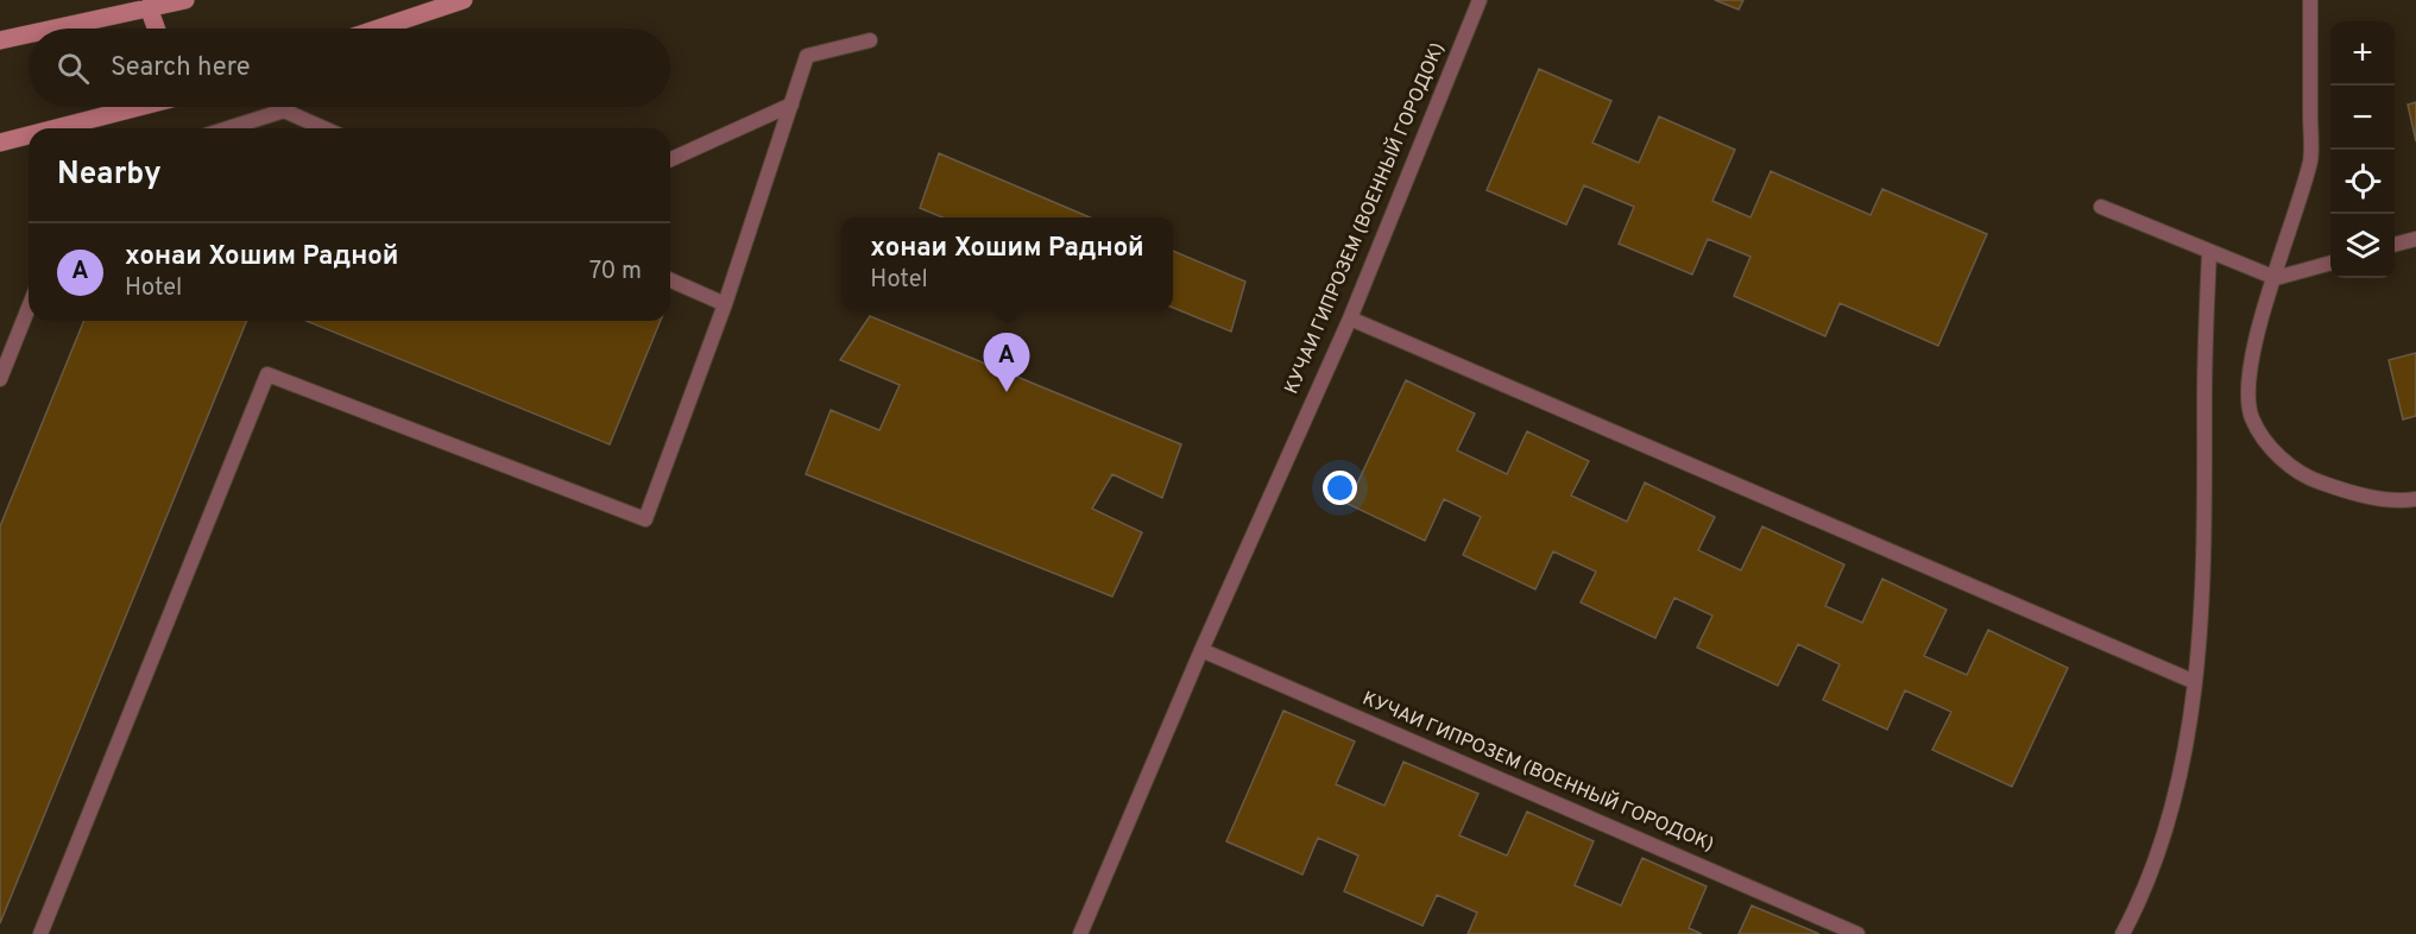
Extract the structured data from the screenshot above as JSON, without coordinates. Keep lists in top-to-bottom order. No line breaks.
{"streets":{"lane":["КУЧАИ ГИПРОЗЕМ (ВОЕННЫЙ ГОРОДОК)"]},"page":{"map_buttons":["+","−"],"search":"Search here","heading":"Nearby","popup":["хонаи Хошим Радной","Hotel"],"list":[{"mark":"A","name":"хонаи Хошим Радной","note":"Hotel","value":"70 m"}],"pins":"A"}}
